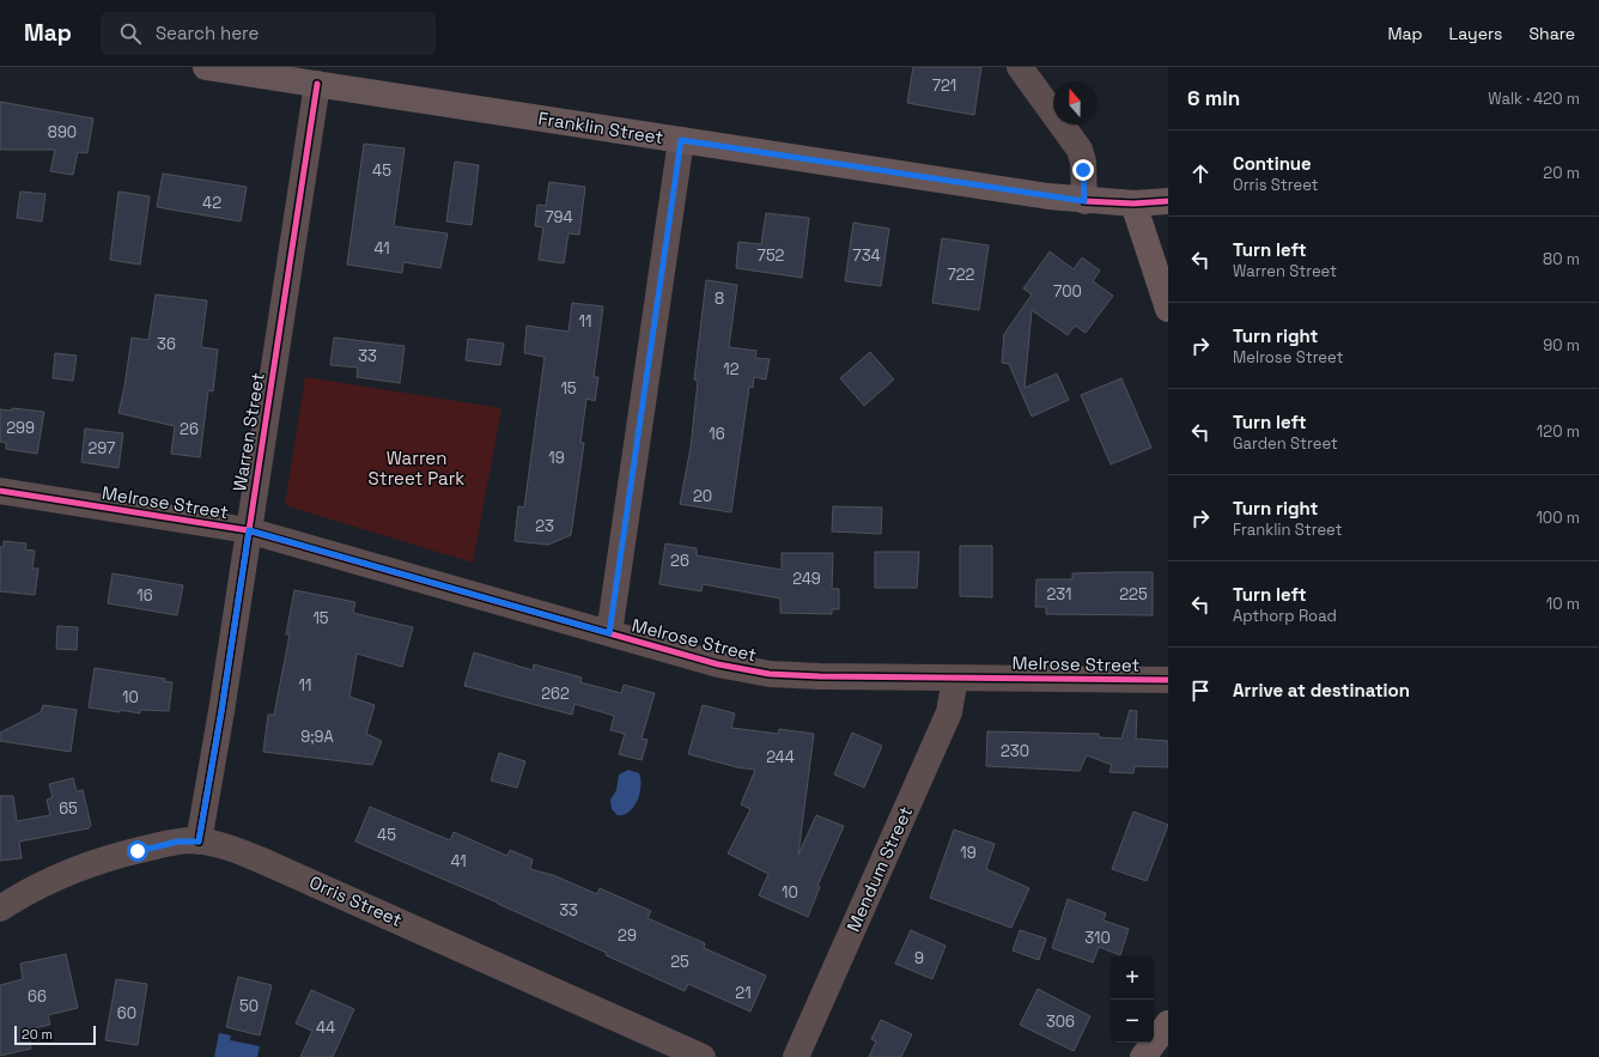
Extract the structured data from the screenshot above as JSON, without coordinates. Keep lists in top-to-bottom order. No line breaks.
{"streets":{"main road":["Franklin Street"],"street":["Warren Street","Melrose Street","Mendum Street","Orris Street"]},"crossings":[["Franklin Street","Warren Street"],["Warren Street","Melrose Street"],["Warren Street","Orris Street"],["Melrose Street","Mendum Street"]],"parks":["Warren Street Park"],"house_numbers":["721","890","45","42","794","41","752","734","722","700","8","11","36","33","12","15","299","26","16","297","19","20","23","26","249","231","225","16","15","11","262","10","9;9A","230","244","65","45","19","41","10","33","29","310","9","25","21","66","50","60","306","44"],"scale_bar":"20 m","north":"top","page":{"header":"Map","search":"Search here","nav":["Map","Layers","Share"],"heading":["6 min","Walk · 420 m"],"list":[["Continue","Orris Street","20 m"],["Turn left","Warren Street","80 m"],["Turn right","Melrose Street","90 m"],["Turn left","Garden Street","120 m"],["Turn right","Franklin Street","100 m"],["Turn left","Apthorp Road","10 m"],"Arrive at destination"],"map_buttons":["+","−"],"scale":"20 m"}}
